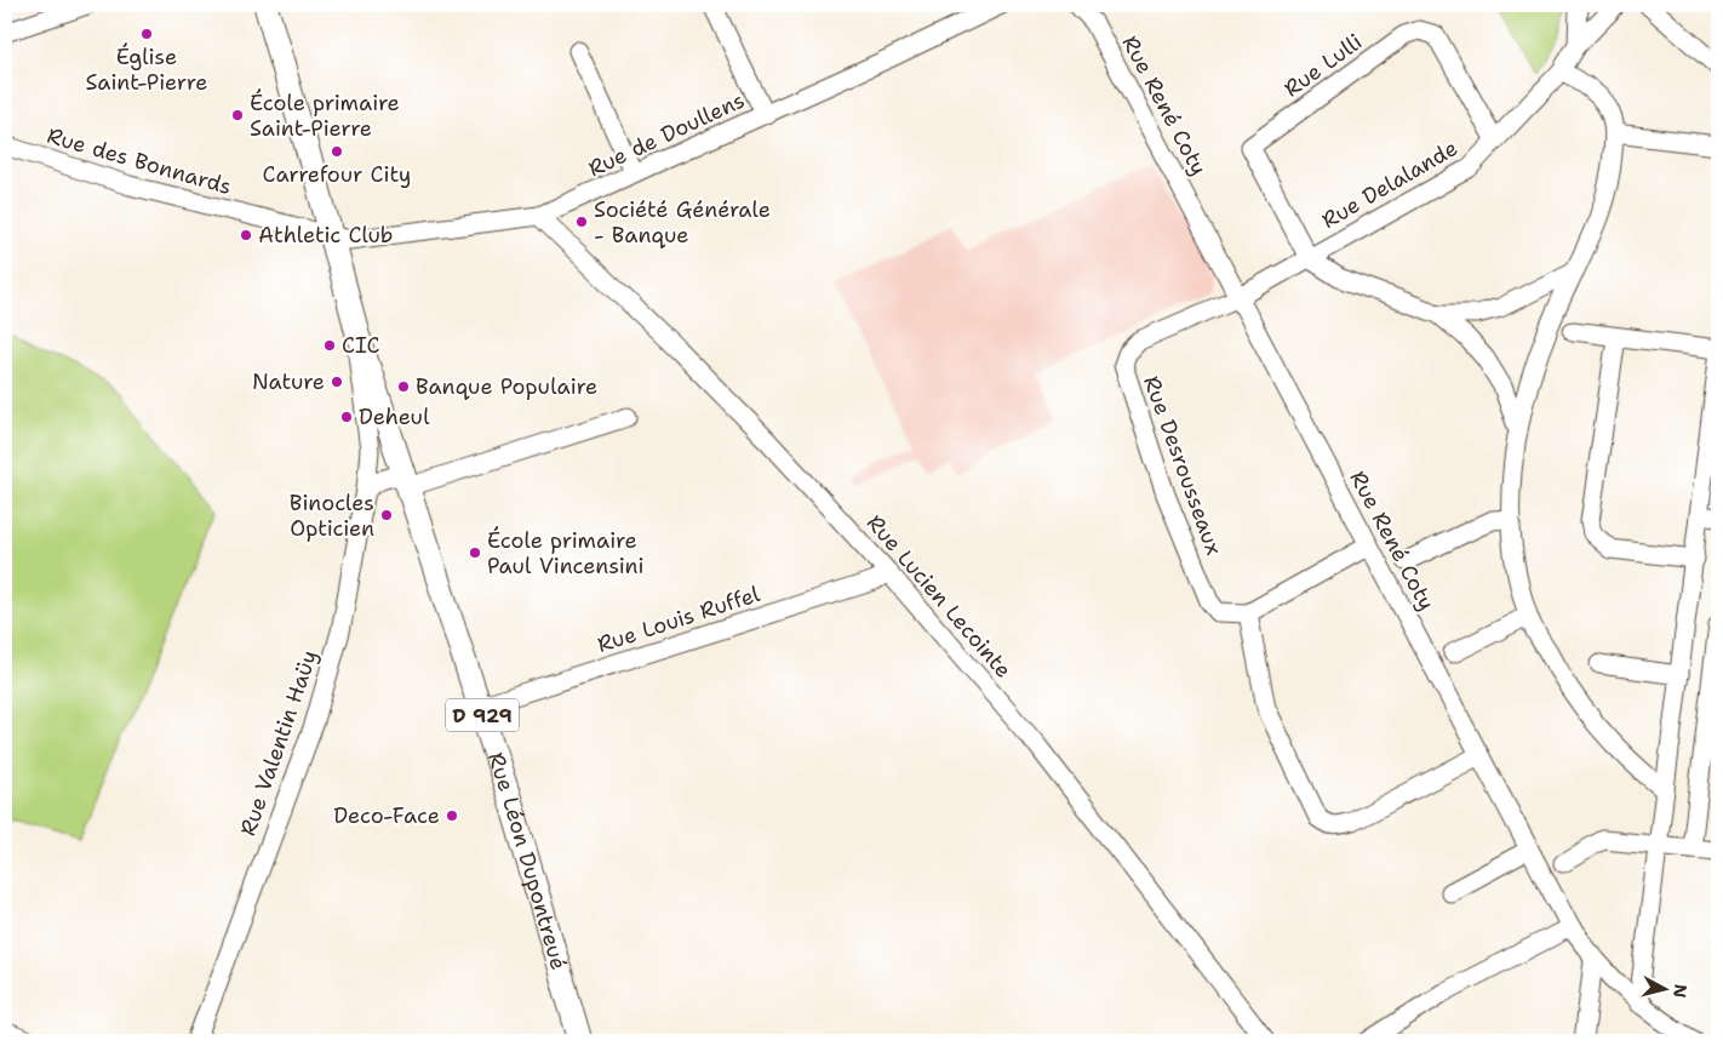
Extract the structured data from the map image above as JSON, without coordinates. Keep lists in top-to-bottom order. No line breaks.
{"streets":{"main road":["D 929","Rue Léon Dupontreué"],"street":["Rue Lulli","Rue René Coty","Rue de Doullens","Rue des Bonnards","Rue Delalande","Rue Desrousseaux","Rue Lucien Lecointe","Rue Louis Ruffel","Rue Valentin Haüy"]},"crossings":[["Rue Lulli","Rue Delalande"],["Rue René Coty","Rue Delalande"],["Rue René Coty","Rue Desrousseaux"],["Rue de Doullens","Rue des Bonnards"],["Rue de Doullens","Rue Lucien Lecointe"],["Rue de Doullens","D 929"],["Rue des Bonnards","D 929"],["Rue Delalande","Rue Desrousseaux"],["Rue Lucien Lecointe","Rue Louis Ruffel"],["Rue Louis Ruffel","Rue Léon Dupontreué"],["D 929","Rue Valentin Haüy"],["D 929","Rue Léon Dupontreué"]],"places":["Église Saint-Pierre","École primaire Saint-Pierre","Carrefour City","Société Générale - Banque","Athletic Club","CIC","Nature","Banque Populaire","Deheul","Binocles Opticien","École primaire Paul Vincensini","Deco-Face"],"north":"right"}
